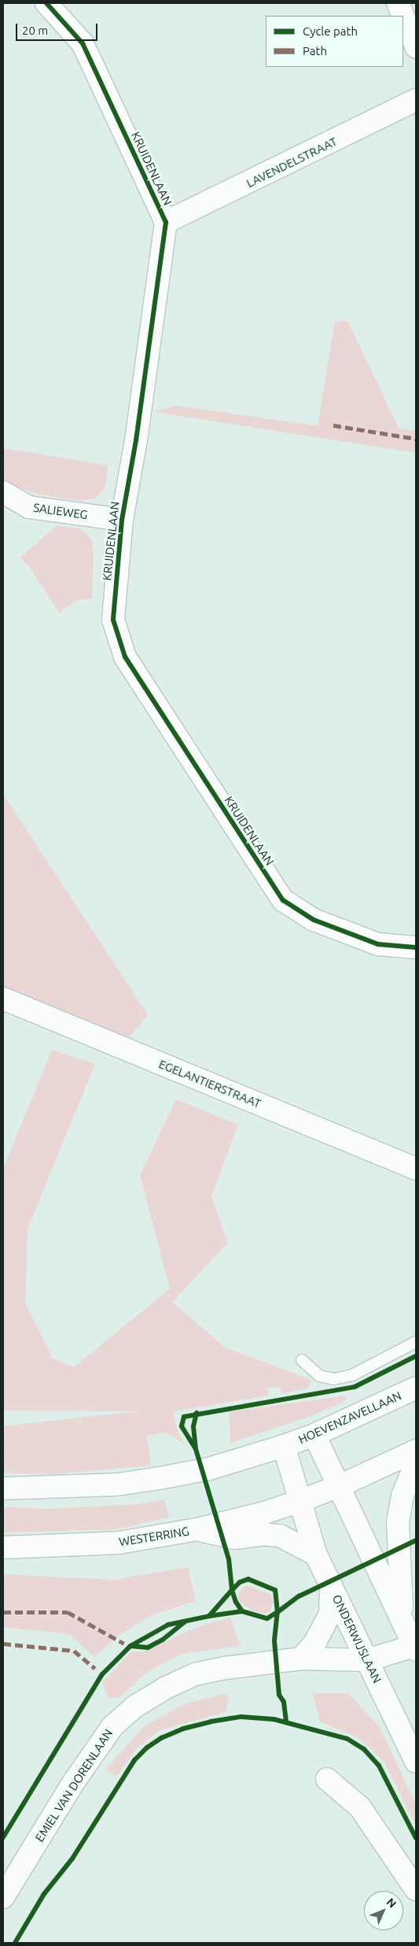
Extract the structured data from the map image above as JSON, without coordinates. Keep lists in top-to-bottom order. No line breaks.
{"streets":{"main road":["LAVENDELSTRAAT","KRUIDENLAAN","SALIEWEG","EGELANTIERSTRAAT","HOEVENZAVELLAAN","WESTERRING","ONDERWIJSLAAN","EMIEL VAN DORENLAAN"]},"crossings":[["LAVENDELSTRAAT","KRUIDENLAAN"],["KRUIDENLAAN","SALIEWEG"],["HOEVENZAVELLAAN","ONDERWIJSLAAN"],["WESTERRING","ONDERWIJSLAAN"],["ONDERWIJSLAAN","EMIEL VAN DORENLAAN"]],"legend":["Cycle path","Path"],"scale_bar":"20 m","north":"top right"}
